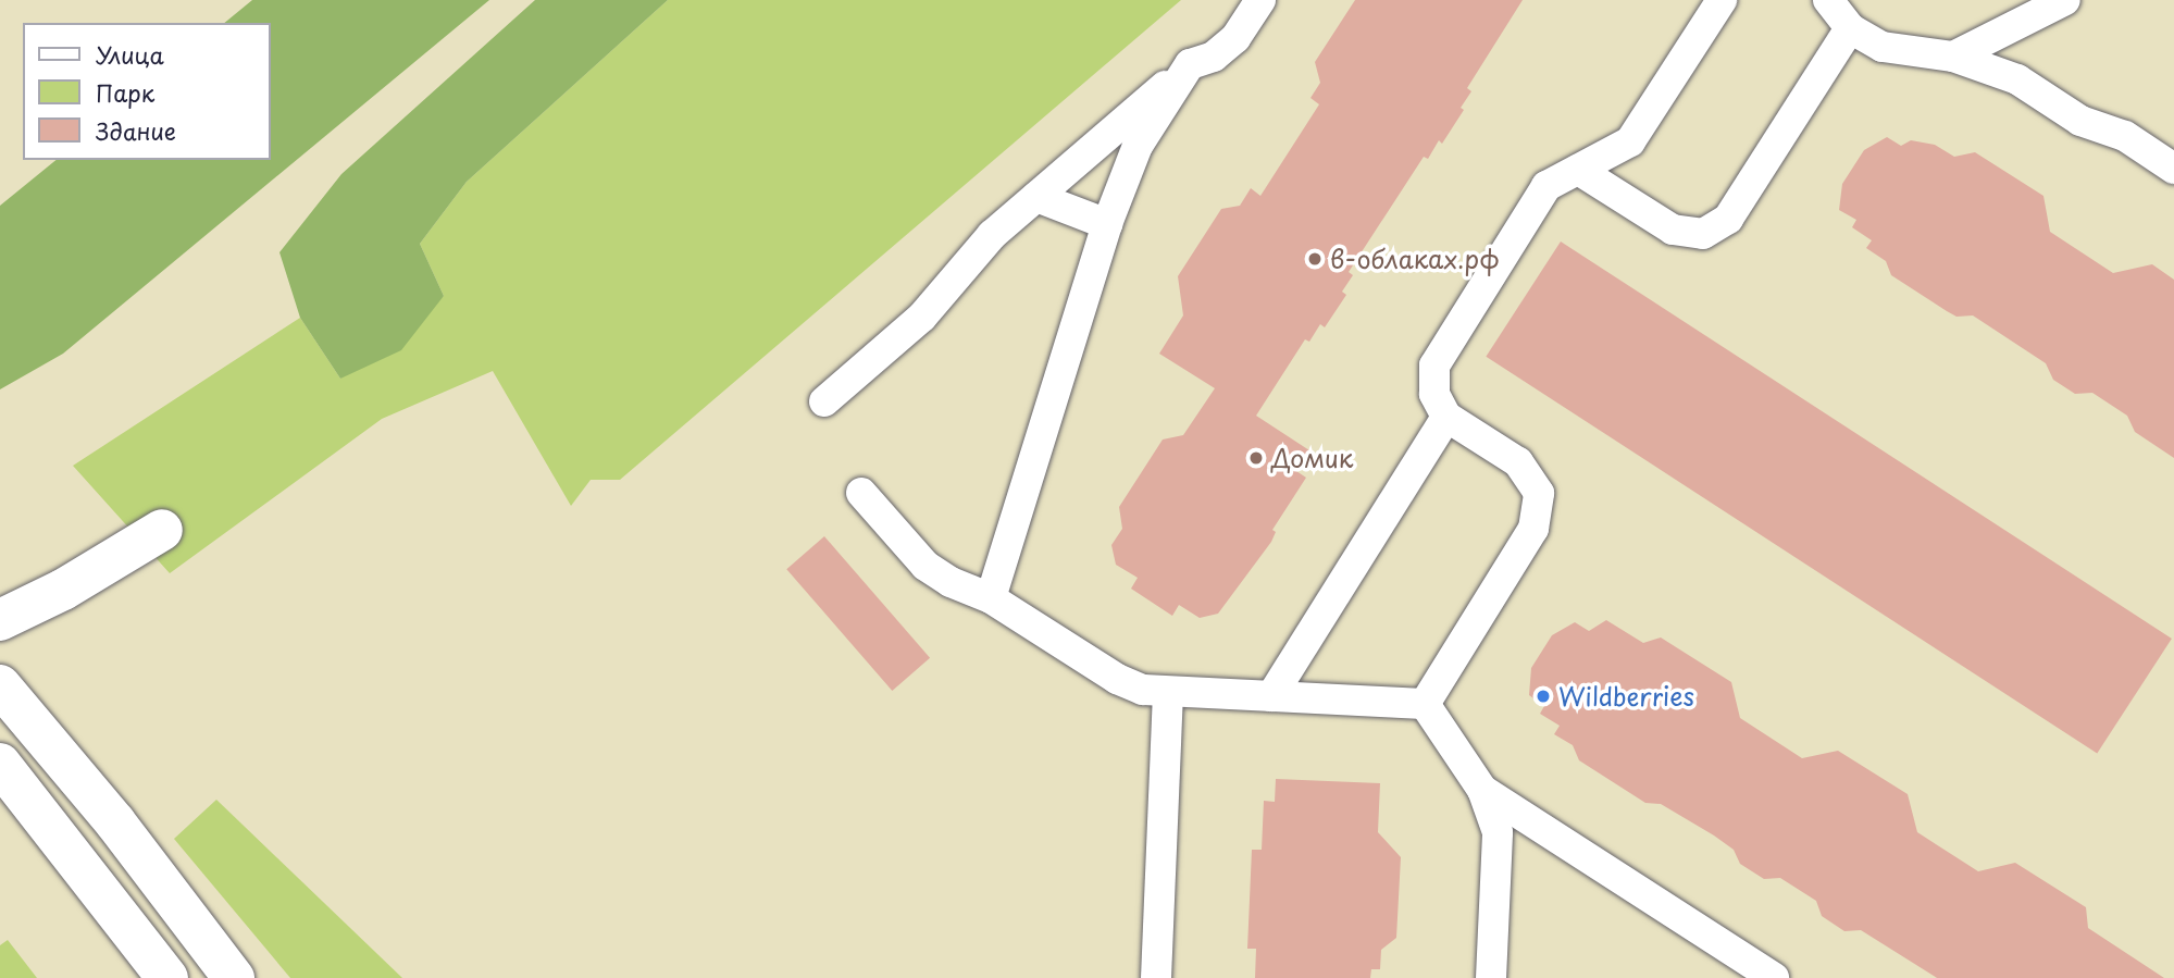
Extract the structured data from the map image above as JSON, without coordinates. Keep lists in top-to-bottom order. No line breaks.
{"places":["в-облаках.рф","Домик","Wildberries"],"legend":["Улица","Парк","Здание"]}
